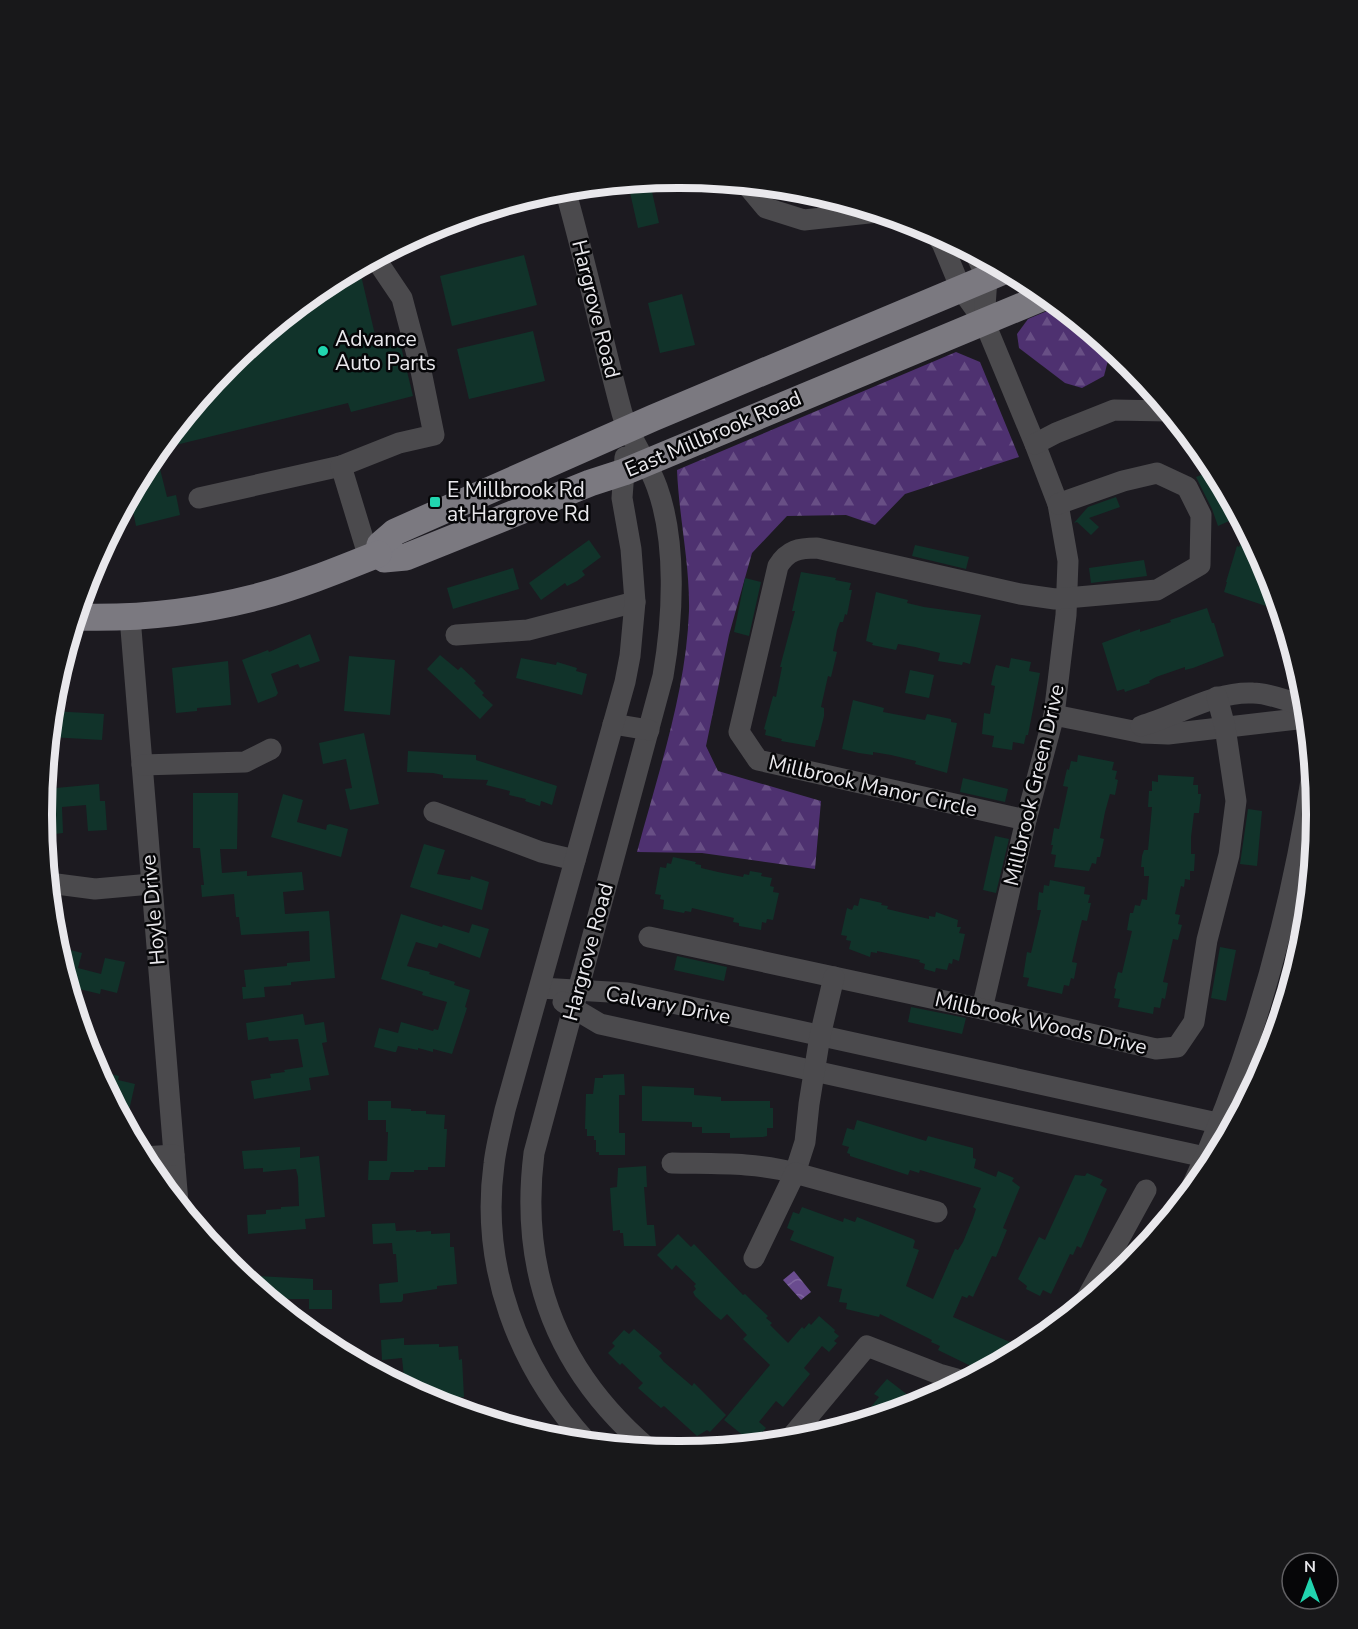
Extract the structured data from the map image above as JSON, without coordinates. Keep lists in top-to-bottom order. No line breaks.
{"streets":{"main road":["East Millbrook Road"],"street":["Hargrove Road","Millbrook Green Drive","Millbrook Manor Circle","Hoyle Drive","Calvary Drive","Millbrook Woods Drive"]},"crossings":[["Hargrove Road","East Millbrook Road"],["Hargrove Road","Calvary Drive"],["East Millbrook Road","Millbrook Green Drive"],["East Millbrook Road","Hoyle Drive"],["Millbrook Green Drive","Millbrook Manor Circle"],["Millbrook Green Drive","Millbrook Woods Drive"]],"places":{"other":["Advance Auto Parts"],"transit":["E Millbrook Rd at Hargrove Rd"]},"north":"top"}
